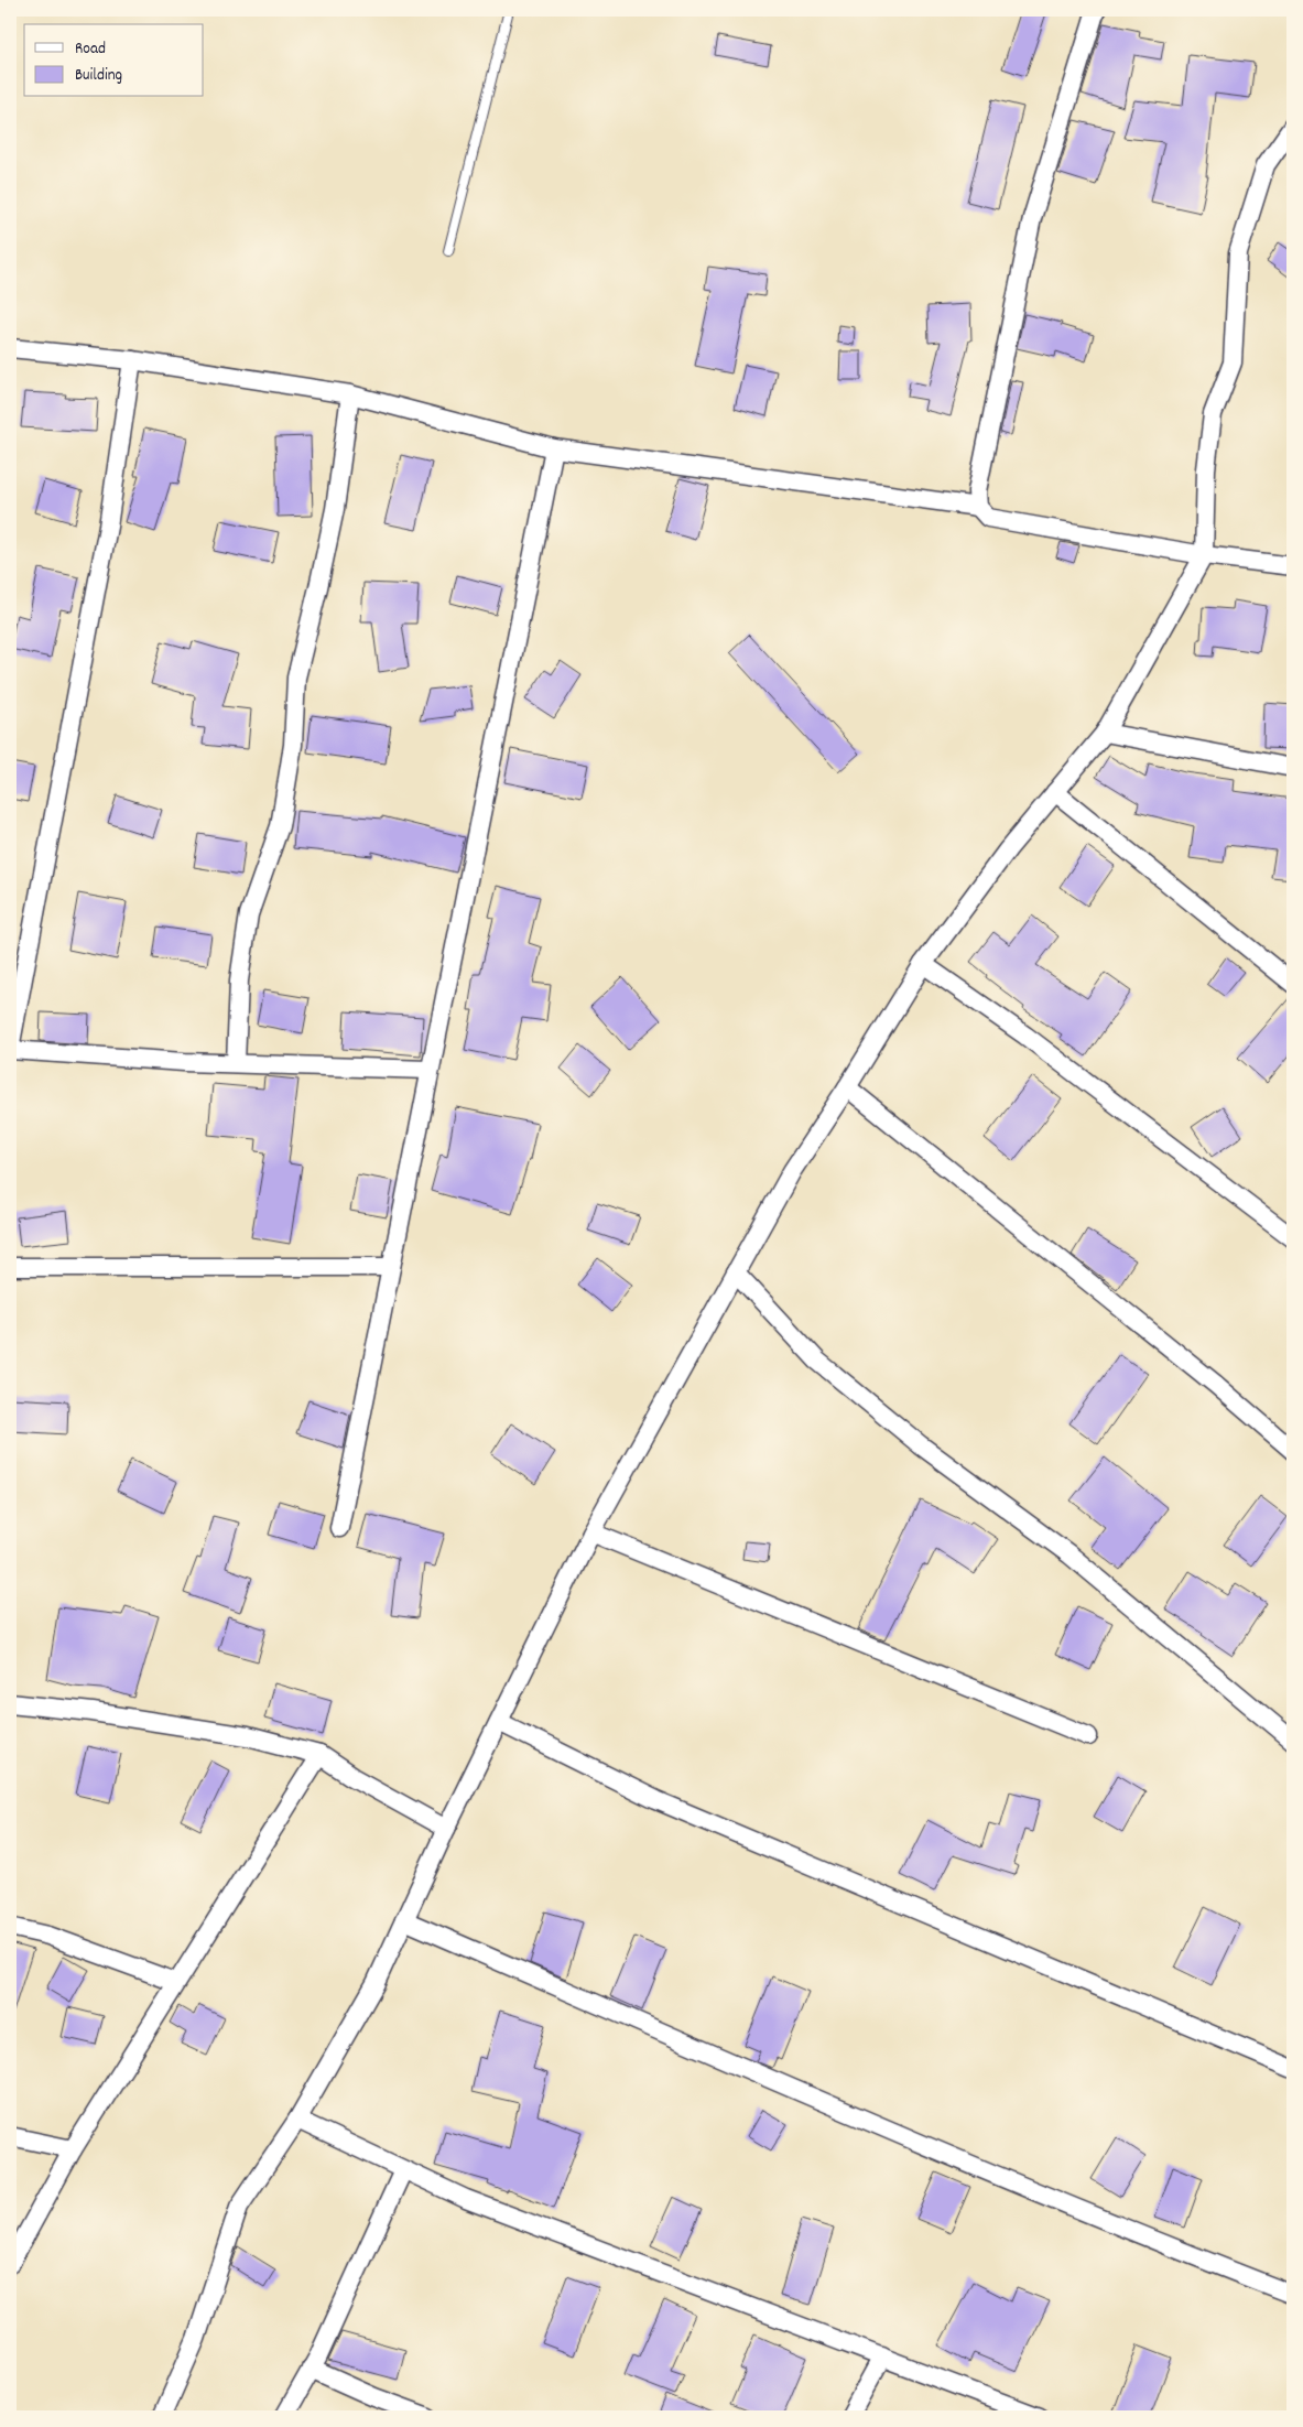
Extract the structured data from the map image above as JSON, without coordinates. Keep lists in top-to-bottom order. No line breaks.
{"legend":["Road","Building"]}
